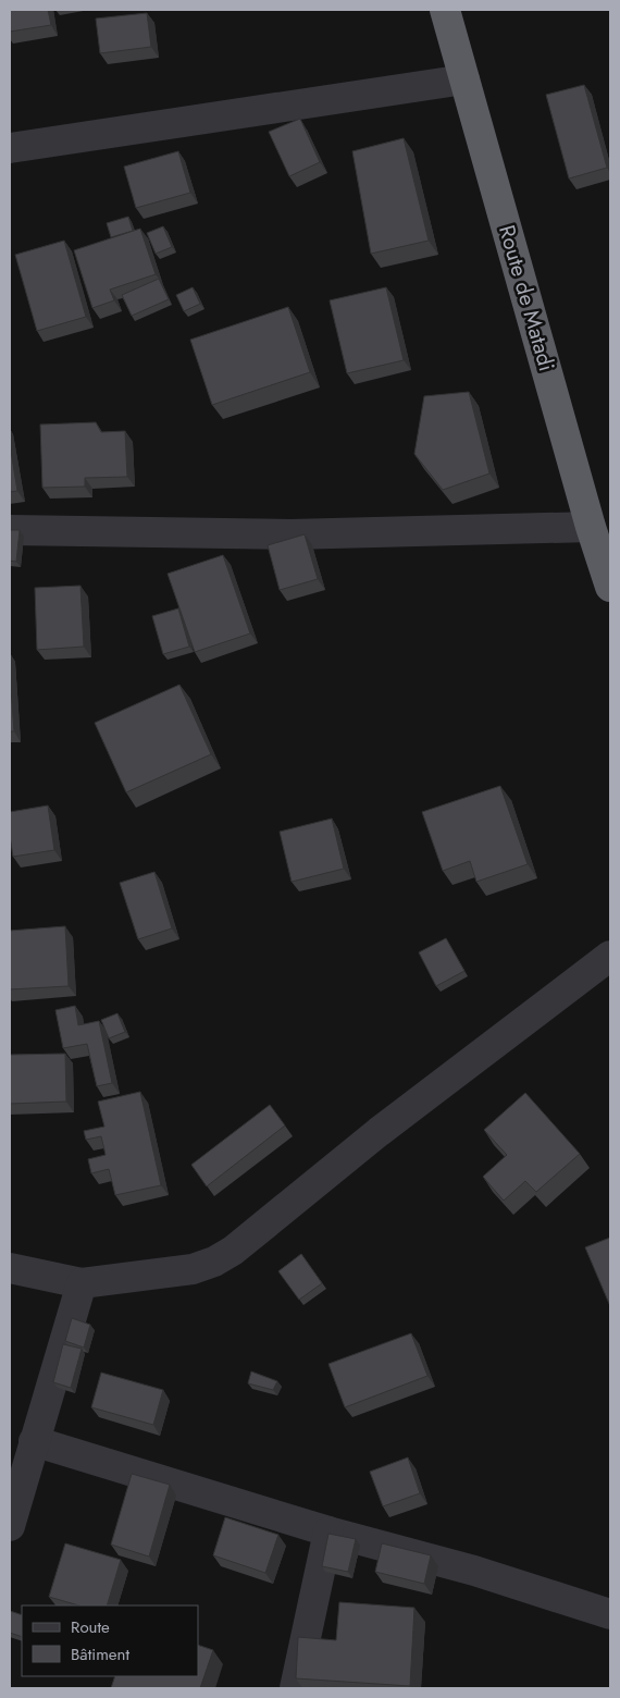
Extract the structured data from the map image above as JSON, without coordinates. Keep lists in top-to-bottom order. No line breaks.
{"streets":{"highway":["Route de Matadi"]},"legend":["Route","Bâtiment"]}
